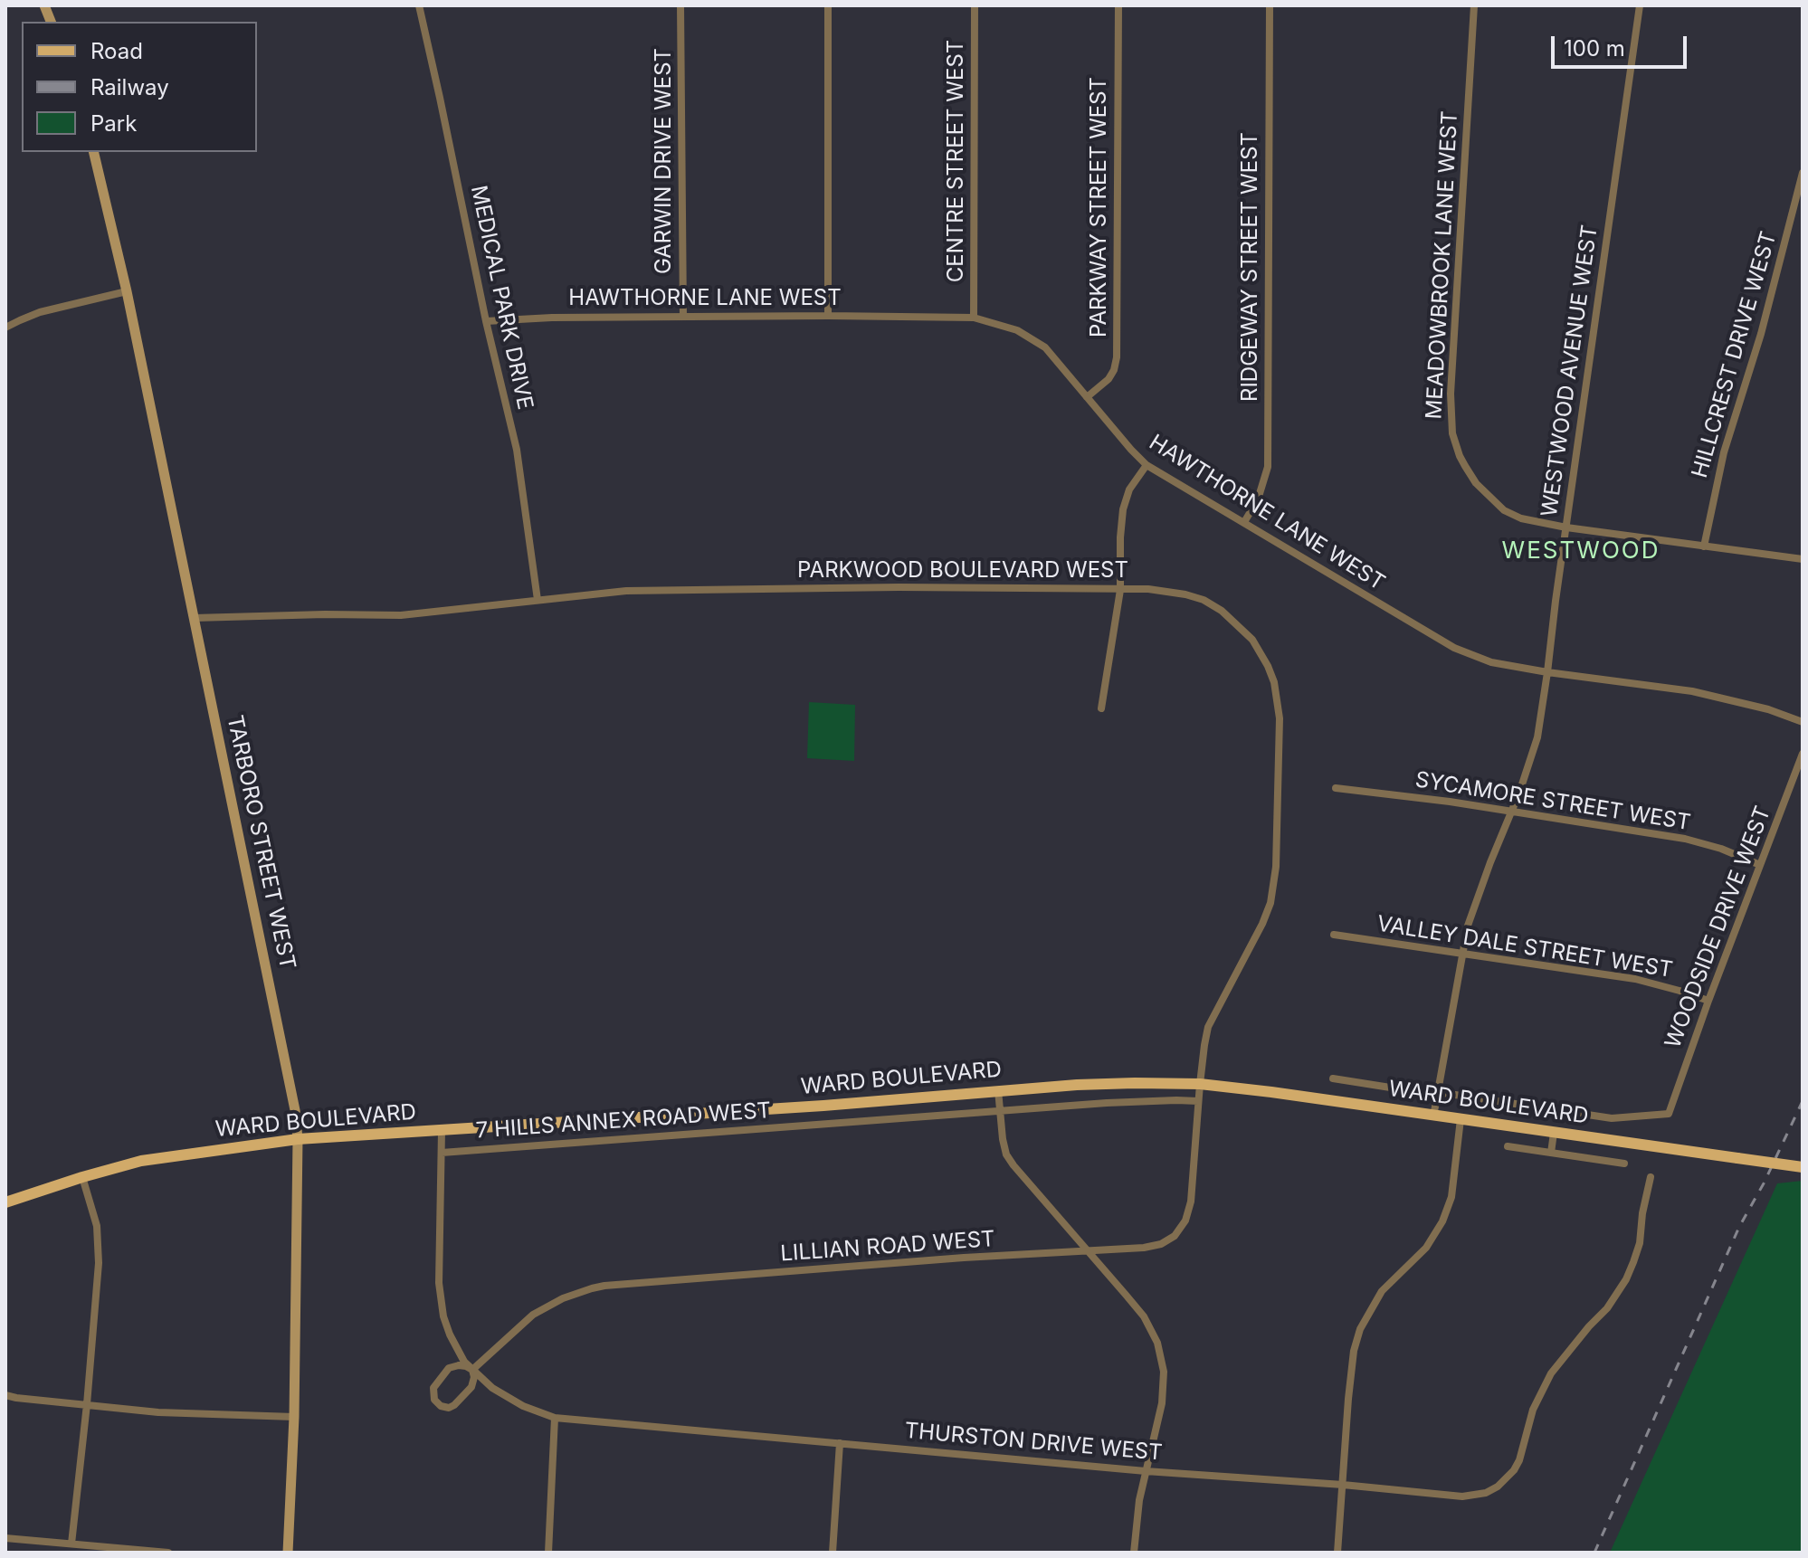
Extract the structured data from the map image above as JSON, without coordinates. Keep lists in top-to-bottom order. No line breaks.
{"streets":{"main road":["TARBORO STREET WEST","WARD BOULEVARD"],"street":["GARWIN DRIVE WEST","CENTRE STREET WEST","PARKWAY STREET WEST","MEADOWBROOK LANE WEST","RIDGEWAY STREET WEST","MEDICAL PARK DRIVE","HAWTHORNE LANE WEST","HILLCREST DRIVE WEST","WESTWOOD AVENUE WEST","PARKWOOD BOULEVARD WEST","SYCAMORE STREET WEST","WOODSIDE DRIVE WEST","VALLEY DALE STREET WEST","7 HILLS ANNEX ROAD WEST","LILLIAN ROAD WEST","THURSTON DRIVE WEST"]},"crossings":[["GARWIN DRIVE WEST","HAWTHORNE LANE WEST"],["CENTRE STREET WEST","HAWTHORNE LANE WEST"],["PARKWAY STREET WEST","HAWTHORNE LANE WEST"],["MEADOWBROOK LANE WEST","HILLCREST DRIVE WEST"],["MEADOWBROOK LANE WEST","WESTWOOD AVENUE WEST"],["RIDGEWAY STREET WEST","HAWTHORNE LANE WEST"],["MEDICAL PARK DRIVE","HAWTHORNE LANE WEST"],["MEDICAL PARK DRIVE","PARKWOOD BOULEVARD WEST"],["HAWTHORNE LANE WEST","WESTWOOD AVENUE WEST"],["WESTWOOD AVENUE WEST","SYCAMORE STREET WEST"],["WESTWOOD AVENUE WEST","WOODSIDE DRIVE WEST"],["WESTWOOD AVENUE WEST","VALLEY DALE STREET WEST"],["WESTWOOD AVENUE WEST","WARD BOULEVARD"],["PARKWOOD BOULEVARD WEST","TARBORO STREET WEST"],["PARKWOOD BOULEVARD WEST","WARD BOULEVARD"],["PARKWOOD BOULEVARD WEST","LILLIAN ROAD WEST"],["SYCAMORE STREET WEST","WOODSIDE DRIVE WEST"],["TARBORO STREET WEST","WARD BOULEVARD"],["WOODSIDE DRIVE WEST","VALLEY DALE STREET WEST"],["WARD BOULEVARD","LILLIAN ROAD WEST"],["WARD BOULEVARD","THURSTON DRIVE WEST"],["7 HILLS ANNEX ROAD WEST","LILLIAN ROAD WEST"],["7 HILLS ANNEX ROAD WEST","THURSTON DRIVE WEST"],["LILLIAN ROAD WEST","THURSTON DRIVE WEST"]],"districts":["WESTWOOD"],"legend":["Road","Railway","Park"],"scale_bar":"100 m"}
